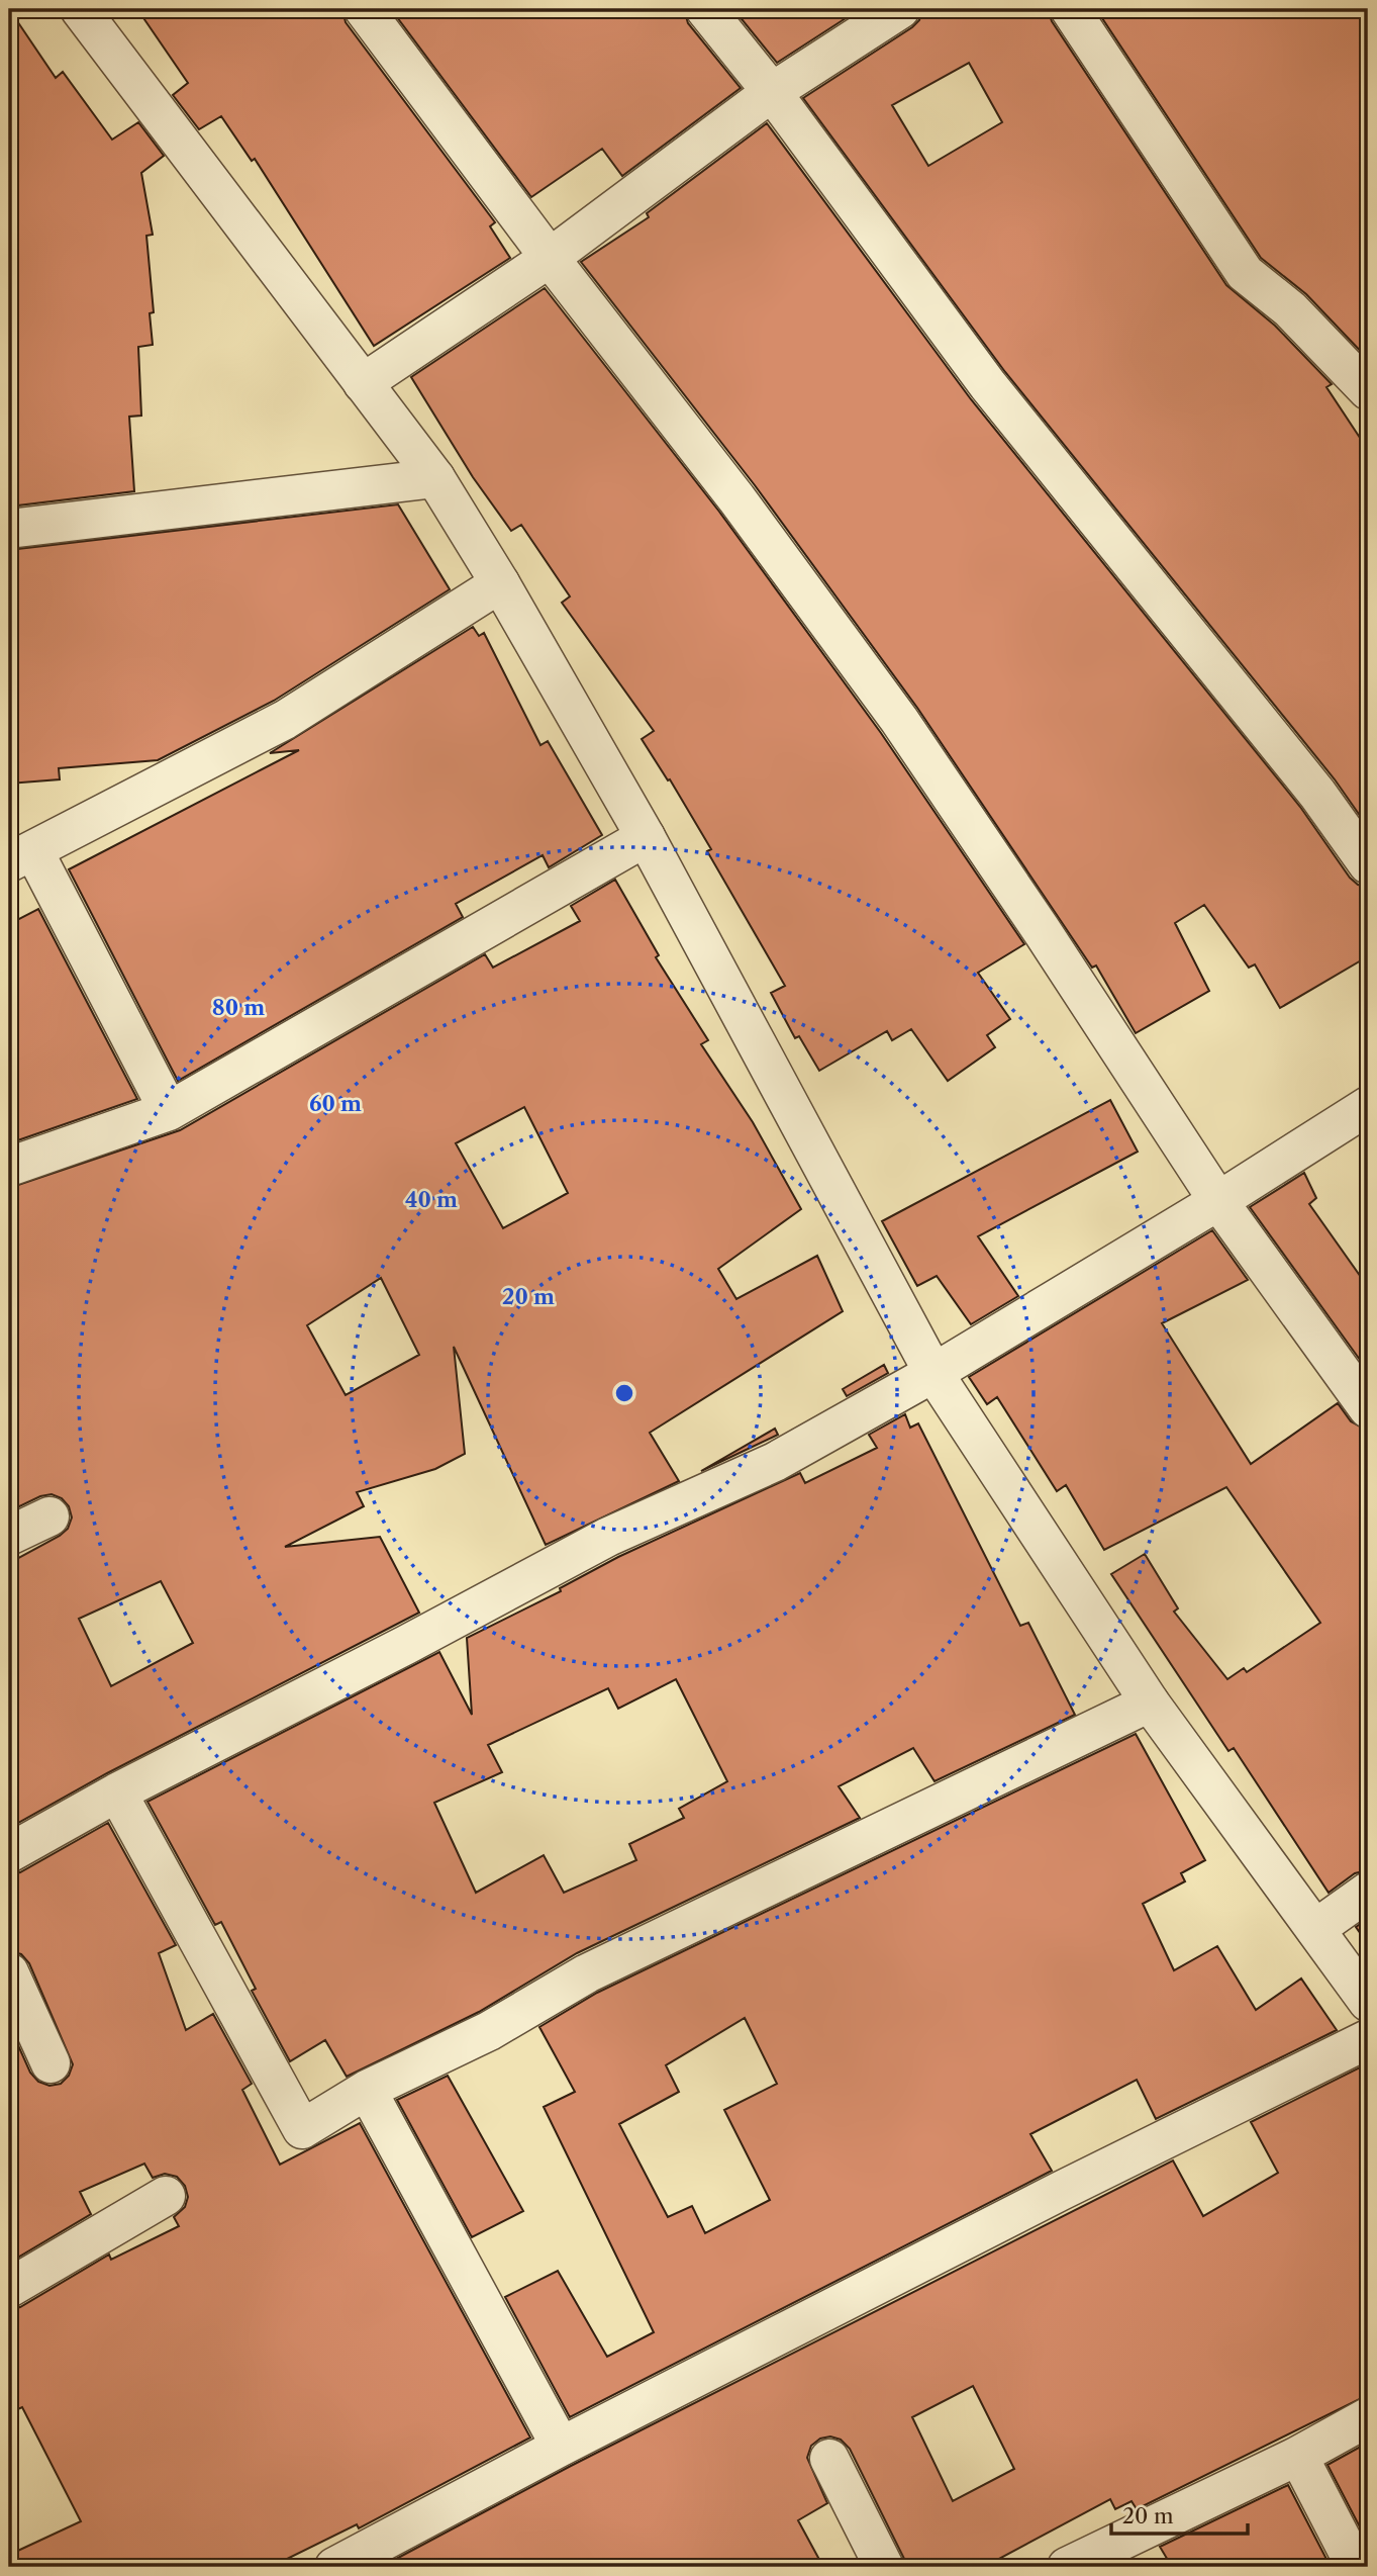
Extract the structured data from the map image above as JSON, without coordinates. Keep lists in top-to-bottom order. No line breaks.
{"scale_bar":"20 m","rings":["80 m","60 m","40 m","20 m"]}
